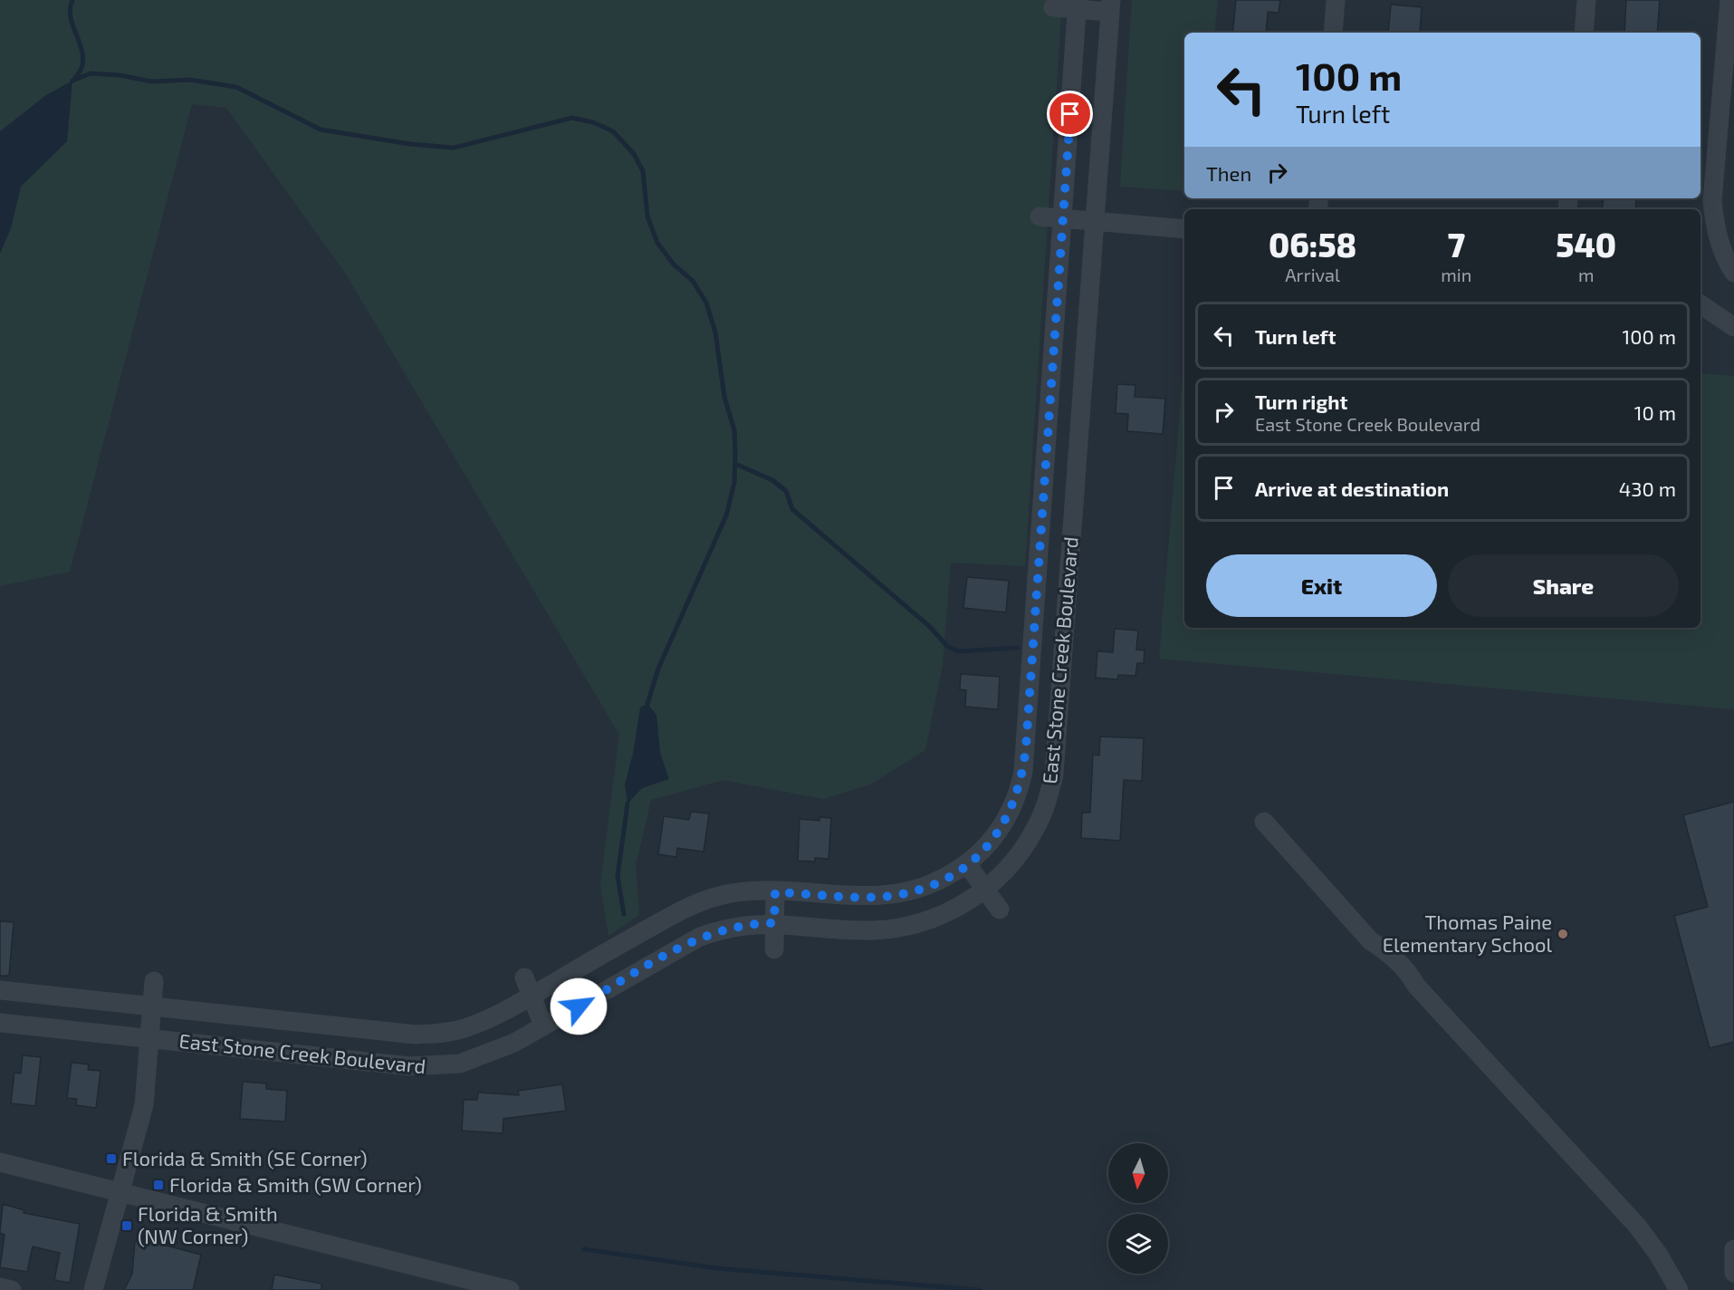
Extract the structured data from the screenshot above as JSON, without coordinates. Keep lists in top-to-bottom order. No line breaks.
{"streets":{"street":["East Stone Creek Boulevard"]},"places":{"other":["Thomas Paine Elementary School"],"transit":["Florida & Smith (SE Corner)","Florida & Smith (SW Corner)","Florida & Smith (NW Corner)"]},"north":"bottom","page":{"turn":["100 m","Turn left"],"then":"Then","eta":["06:58","Arrival","7","min","540","m"],"list":[{"name":"Turn left","value":"100 m"},{"name":"Turn right","note":"East Stone Creek Boulevard","value":"10 m"},{"name":"Arrive at destination","value":"430 m"}],"buttons":["Exit","Share"]}}
